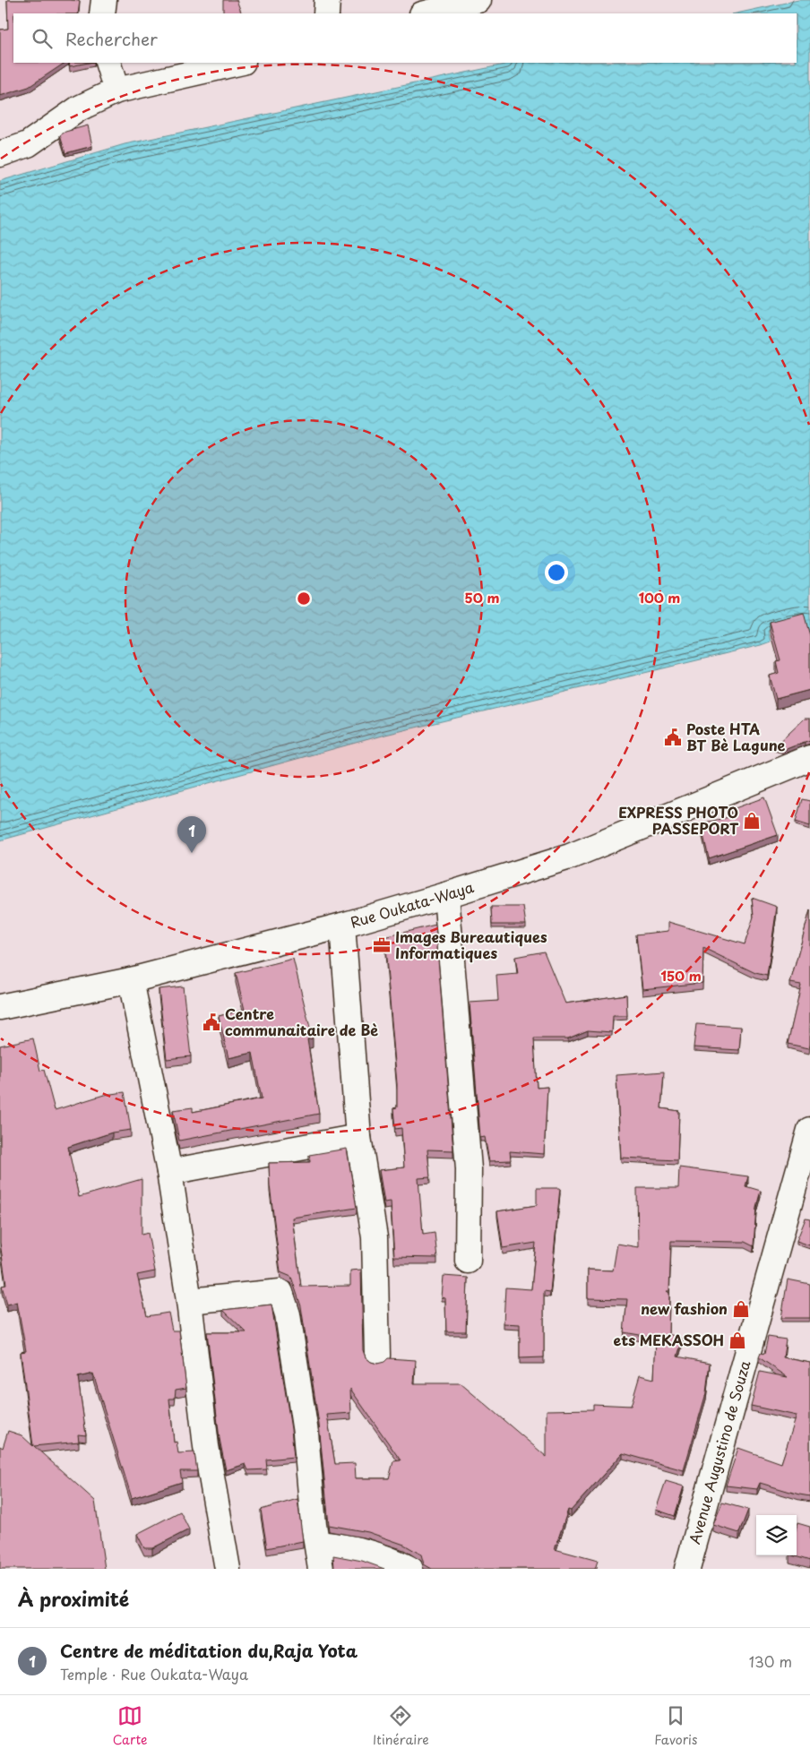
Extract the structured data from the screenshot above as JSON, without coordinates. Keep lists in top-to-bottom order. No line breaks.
{"streets":{"street":["Rue Oukata-Waya","Avenue Augustino de Souza"]},"places":{"public building":["Poste HTA BT Bè Lagune","Centre communaitaire de Bè"],"shop":["EXPRESS PHOTO PASSEPORT","new fashion","ets MEKASSOH"],"office":["Images Bureautiques Informatiques"]},"page":{"search":"Rechercher","pins":"1","heading":"À proximité","list":[{"mark":"1","name":"Centre de méditation du,Raja Yota","note":"Temple · Rue Oukata-Waya","value":"130 m"}],"nav":["Carte","Itinéraire","Favoris"]},"rings":["50 m","100 m","150 m"]}
